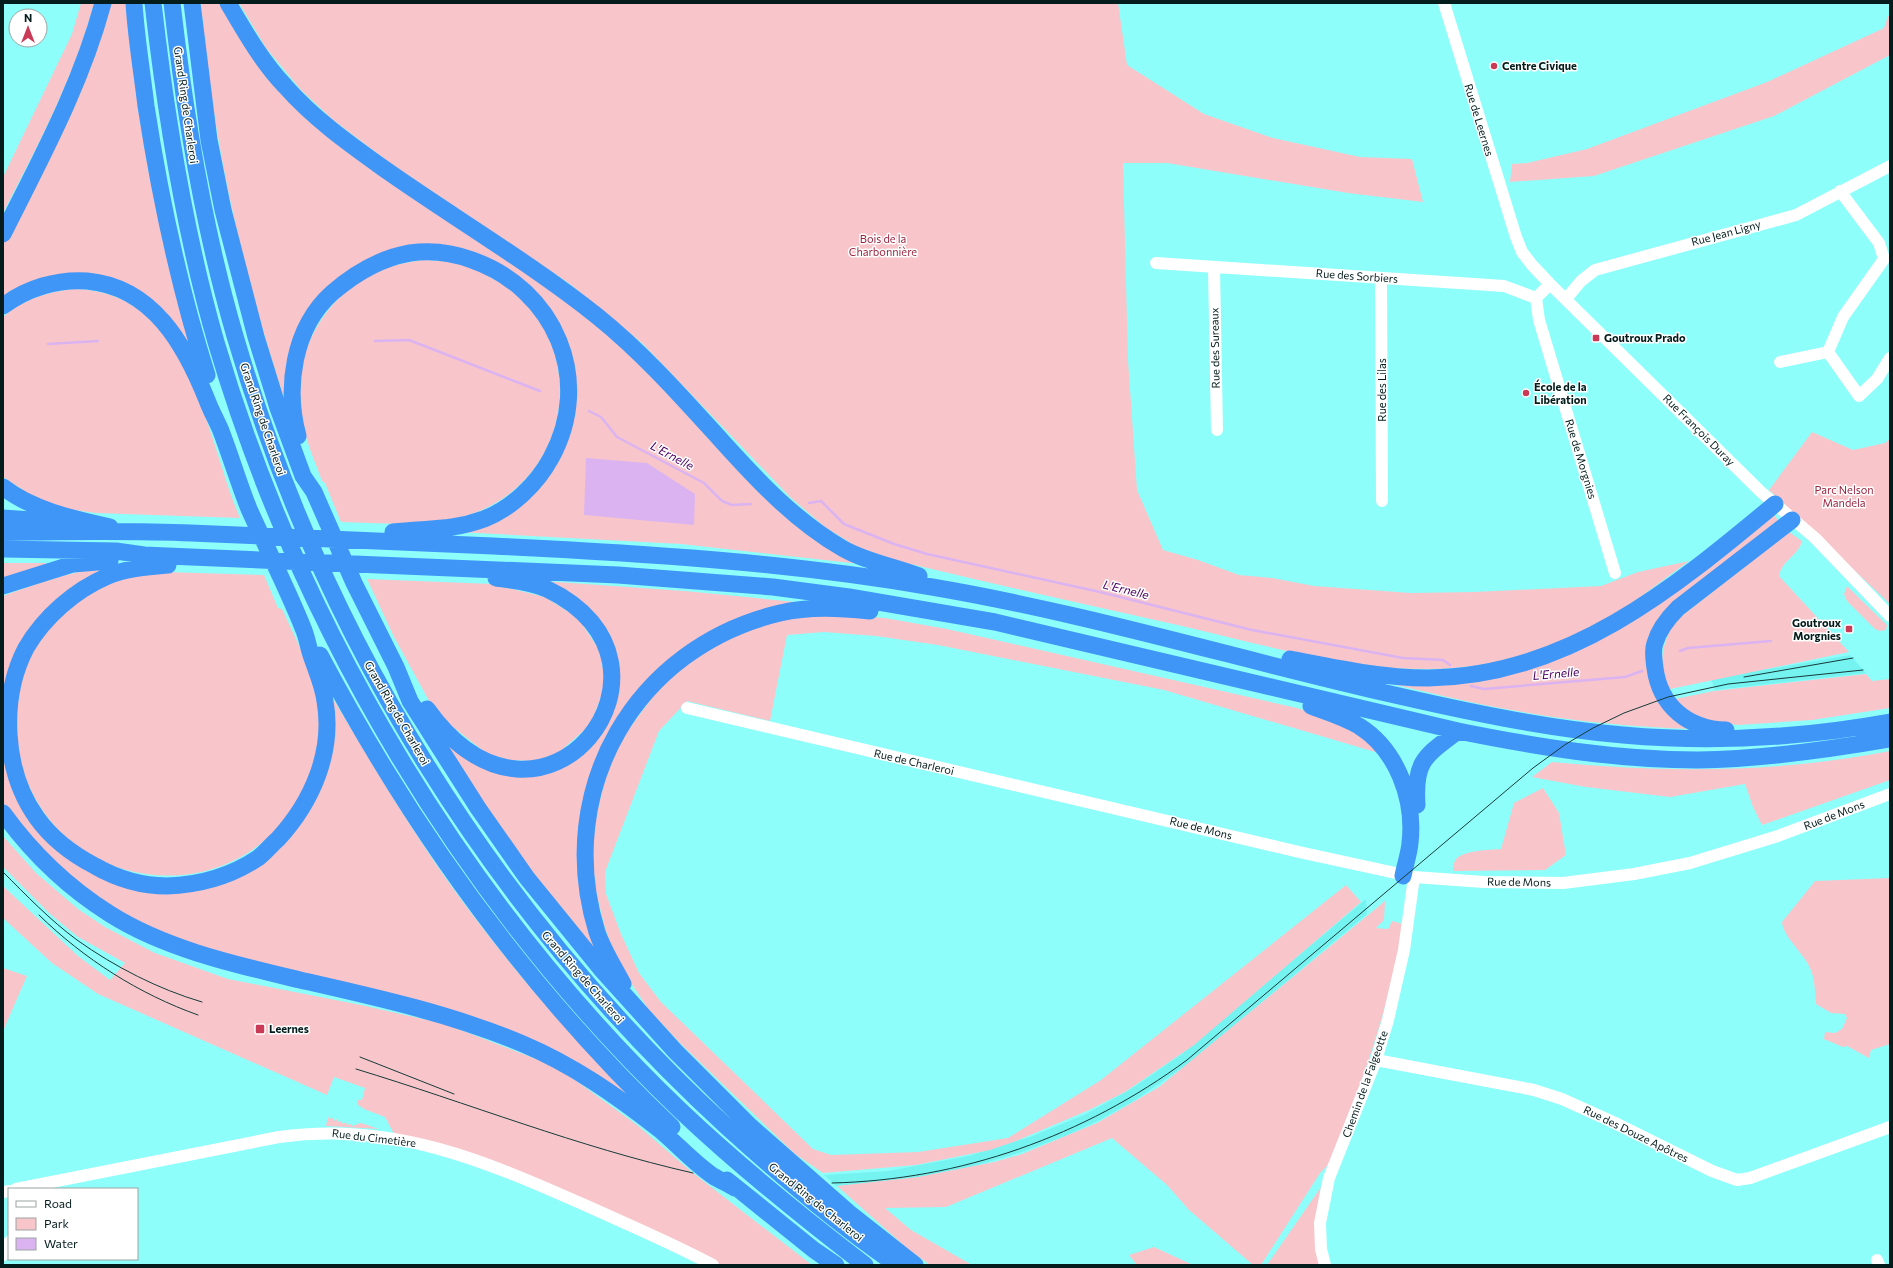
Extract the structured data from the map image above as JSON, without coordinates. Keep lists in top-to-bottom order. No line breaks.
{"streets":{"highway":["Grand Ring de Charleroi"],"street":["Rue de Leernes","Rue Jean Ligny","Rue des Sorbiers","Rue des Sureaux","Rue des Lilas","Rue François Duray","Rue de Morgnies","Rue de Charleroi","Rue de Mons","Chemin de la Falgeotte","Rue des Douze Apôtres","Rue du Cimetière"]},"crossings":[["Rue de Leernes","Rue François Duray"],["Rue Jean Ligny","Rue François Duray"],["Rue des Sorbiers","Rue des Sureaux"],["Rue des Sorbiers","Rue des Lilas"],["Rue des Sorbiers","Rue de Morgnies"],["Rue de Charleroi","Rue de Mons"],["Rue de Mons","Chemin de la Falgeotte"],["Chemin de la Falgeotte","Rue des Douze Apôtres"]],"water":["L'Ernelle"],"parks":["Bois de la Charbonnière","Parc Nelson Mandela"],"places":{"other":["Centre Civique","École de la Libération"],"transit":["Goutroux Prado","Goutroux Morgnies","Leernes"]},"legend":["Road","Park","Water"],"north":"top"}
